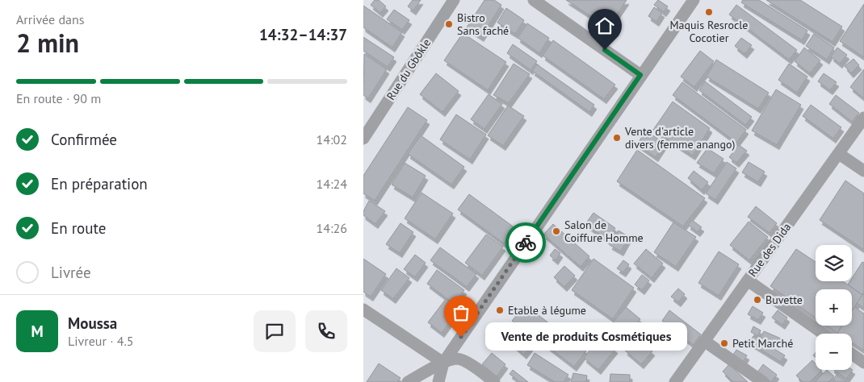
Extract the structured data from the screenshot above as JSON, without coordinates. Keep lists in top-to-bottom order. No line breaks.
{"streets":{"street":["Rue du Gbôkle","Rue des Dida"]},"places":["Maquis Resrocle Cocotier","Bistro Sans faché","Vente d'article divers (femme anango)","Salon de Coiffure Homme","Buvette","Etable à légume","Vente de produits Cosmétiques","Petit Marché"],"page":{"heading":["2 min","Arrivée dans","14:32–14:37"],"panel":["Moussa","Livreur · 4.5"],"bar":"En route · 90 m","list":[["Confirmée","14:02"],["En préparation","14:24"],["En route","14:26"],"Livrée"],"map_buttons":["+","−"],"round":"M","bubble":"Vente de produits Cosmétiques"}}
